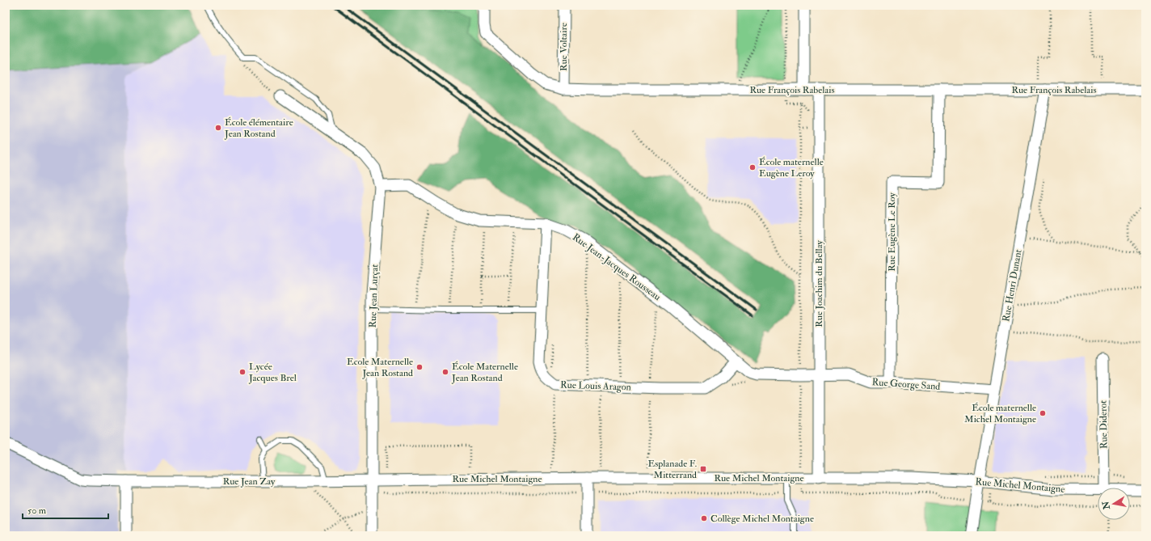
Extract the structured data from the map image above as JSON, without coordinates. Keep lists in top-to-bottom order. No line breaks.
{"streets":{"street":["Rue Voltaire","Rue François Rabelais","Rue Eugène Le Roy","Rue Jean-Jacques Rousseau","Rue Joachim du Bellay","Rue Henri Dunant","Rue Jean Lurçat","Rue George Sand","Rue Louis Aragon","Rue Diderot","Rue Michel Montaigne","Rue Jean Zay"]},"crossings":[["Rue Voltaire","Rue François Rabelais"],["Rue François Rabelais","Rue Eugène Le Roy"],["Rue François Rabelais","Rue Joachim du Bellay"],["Rue François Rabelais","Rue Henri Dunant"],["Rue Eugène Le Roy","Rue George Sand"],["Rue Jean-Jacques Rousseau","Rue Joachim du Bellay"],["Rue Jean-Jacques Rousseau","Rue Jean Lurçat"],["Rue Jean-Jacques Rousseau","Rue George Sand"],["Rue Jean-Jacques Rousseau","Rue Louis Aragon"],["Rue Joachim du Bellay","Rue George Sand"],["Rue Joachim du Bellay","Rue Michel Montaigne"],["Rue Henri Dunant","Rue George Sand"],["Rue Henri Dunant","Rue Michel Montaigne"],["Rue Jean Lurçat","Rue Michel Montaigne"],["Rue Jean Lurçat","Rue Jean Zay"],["Rue Michel Montaigne","Rue Jean Zay"]],"places":{"other":["École élémentaire Jean Rostand","École maternelle Eugène Leroy","Ecole Maternelle Jean Rostand","Lycée Jacques Brel","École Maternelle Jean Rostand","École maternelle Michel Montaigne","Collège Michel Montaigne"],"transit":["Esplanade F. Mitterrand"]},"scale_bar":"50 m","north":"left"}
